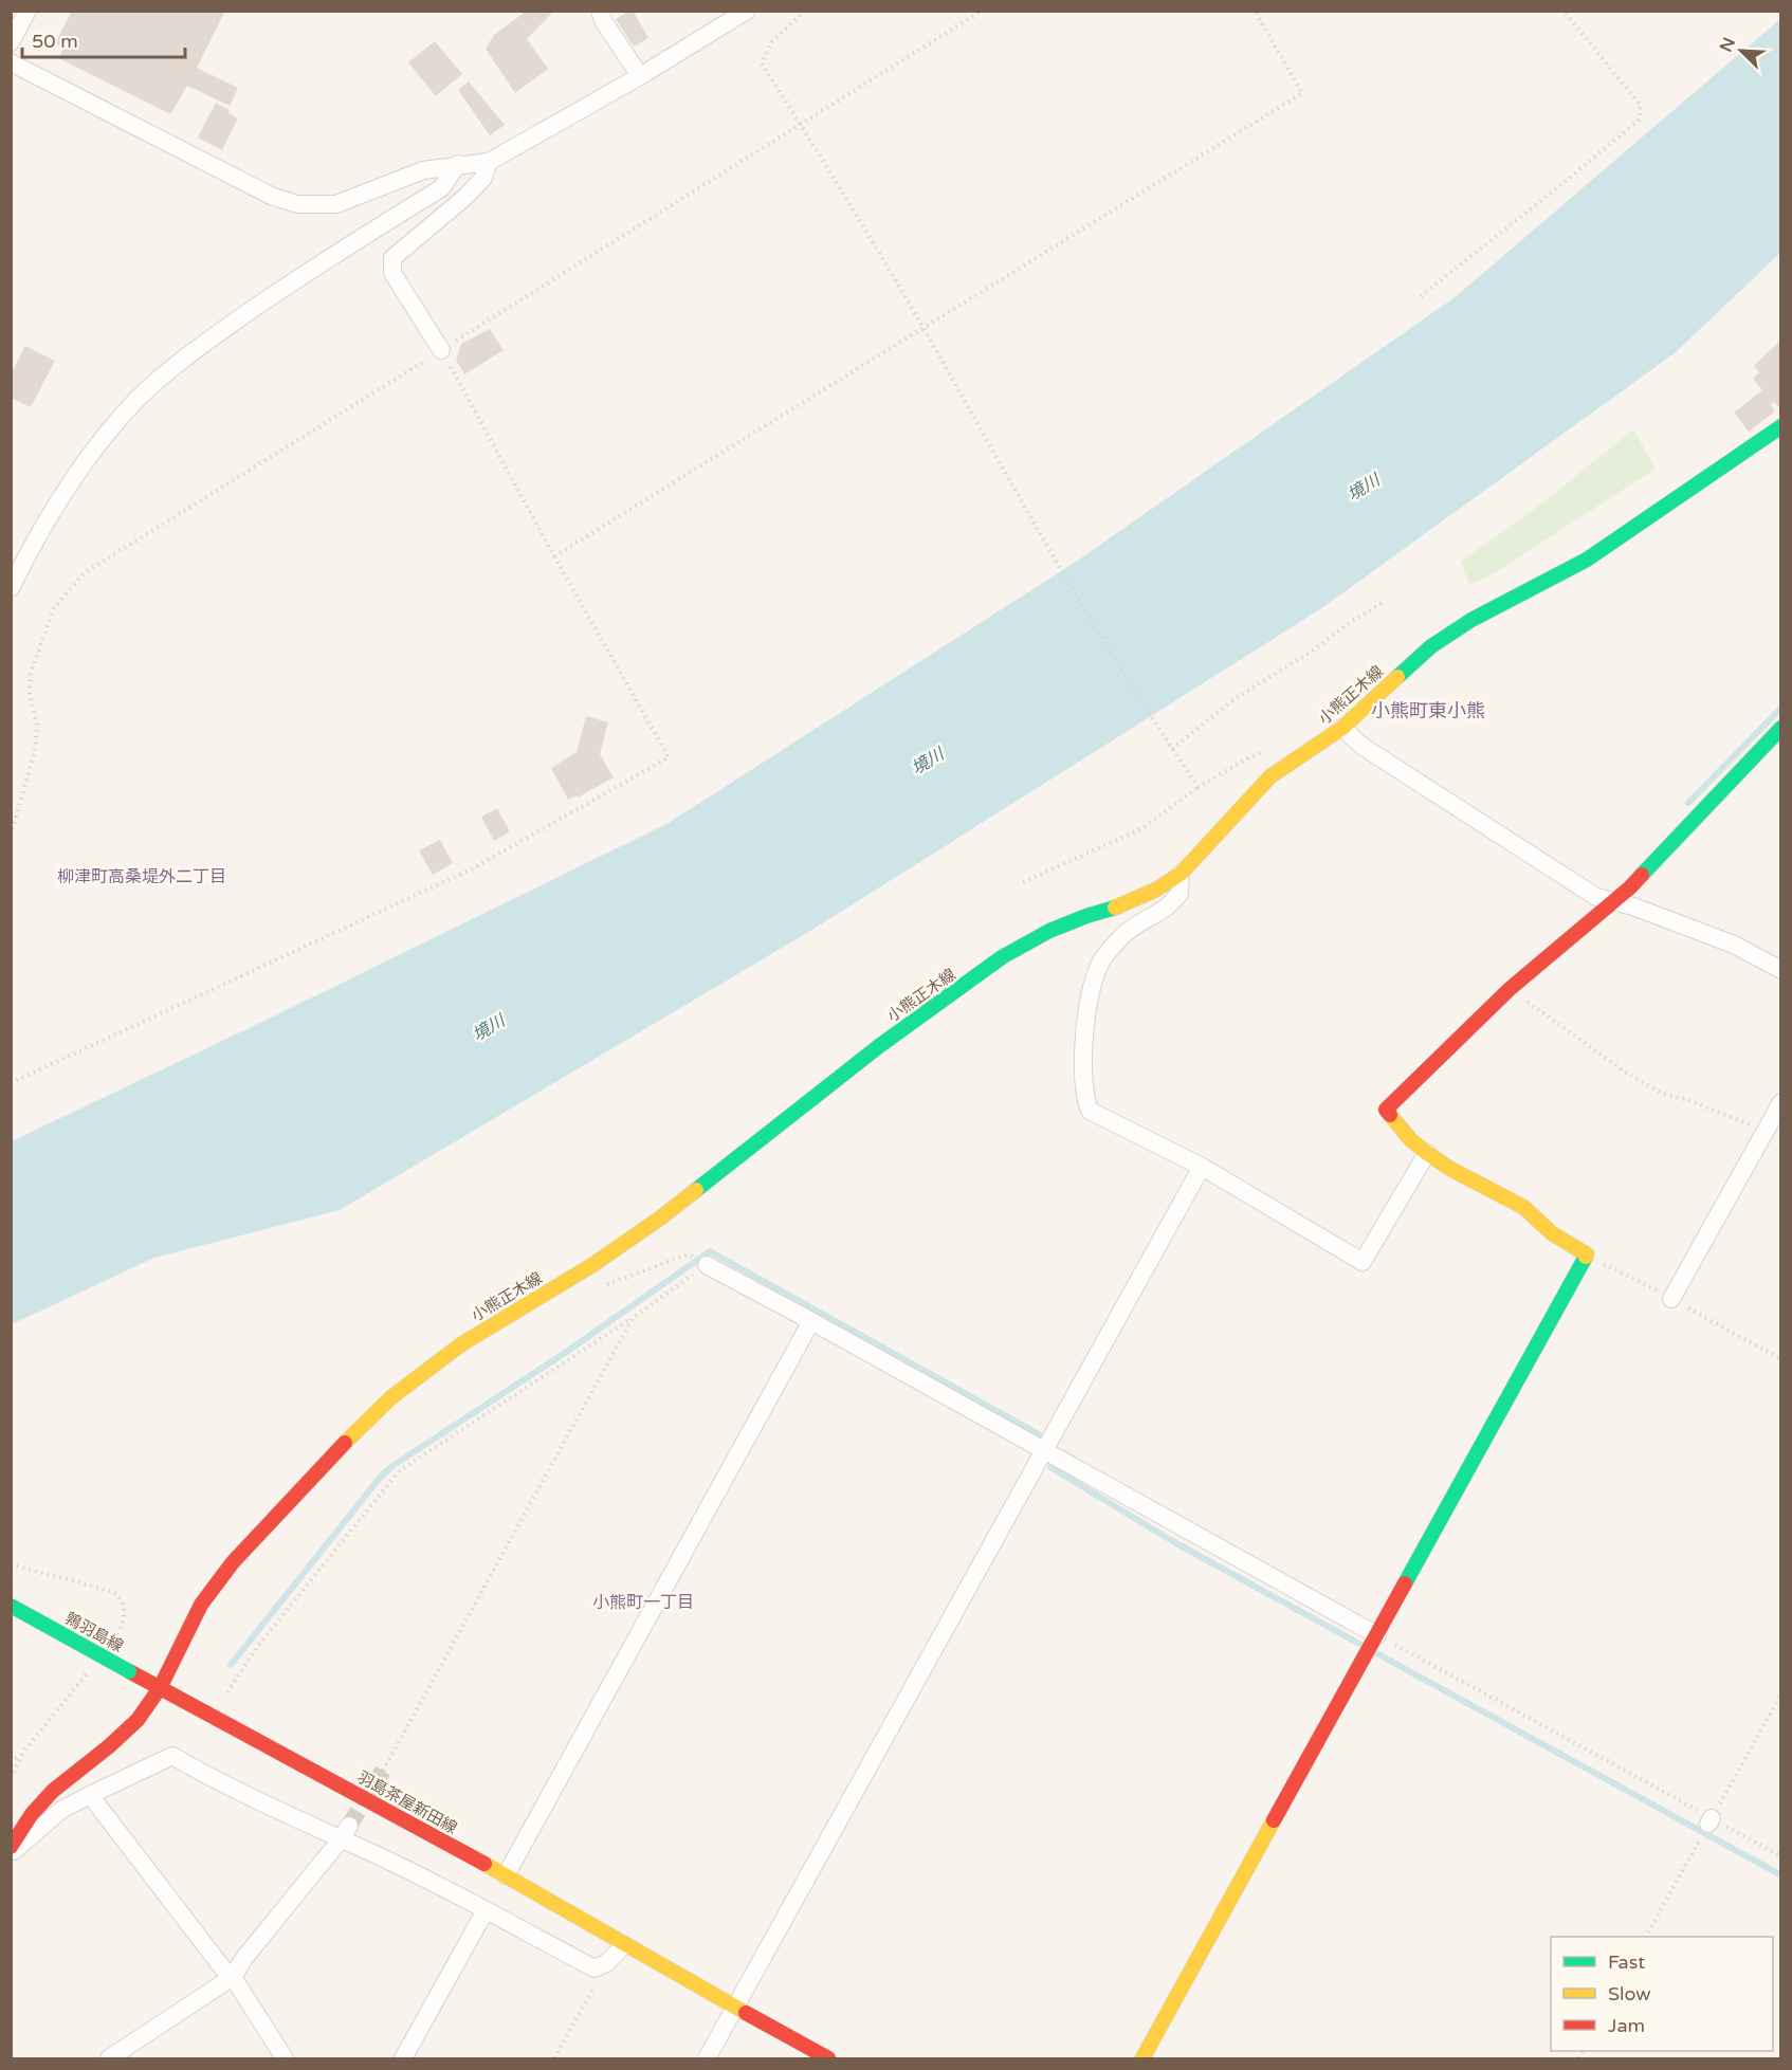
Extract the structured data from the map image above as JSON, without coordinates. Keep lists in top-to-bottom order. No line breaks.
{"streets":{"main road":["小熊正木線","鶉羽島線","羽島茶屋新田線"]},"crossings":[["小熊正木線","鶉羽島線"],["小熊正木線","羽島茶屋新田線"],["鶉羽島線","羽島茶屋新田線"]],"districts":["小熊町東小熊","柳津町高桑堤外二丁目","小熊町一丁目"],"water":["境川"],"legend":["Fast","Slow","Jam"],"scale_bar":"50 m","north":"top left"}
